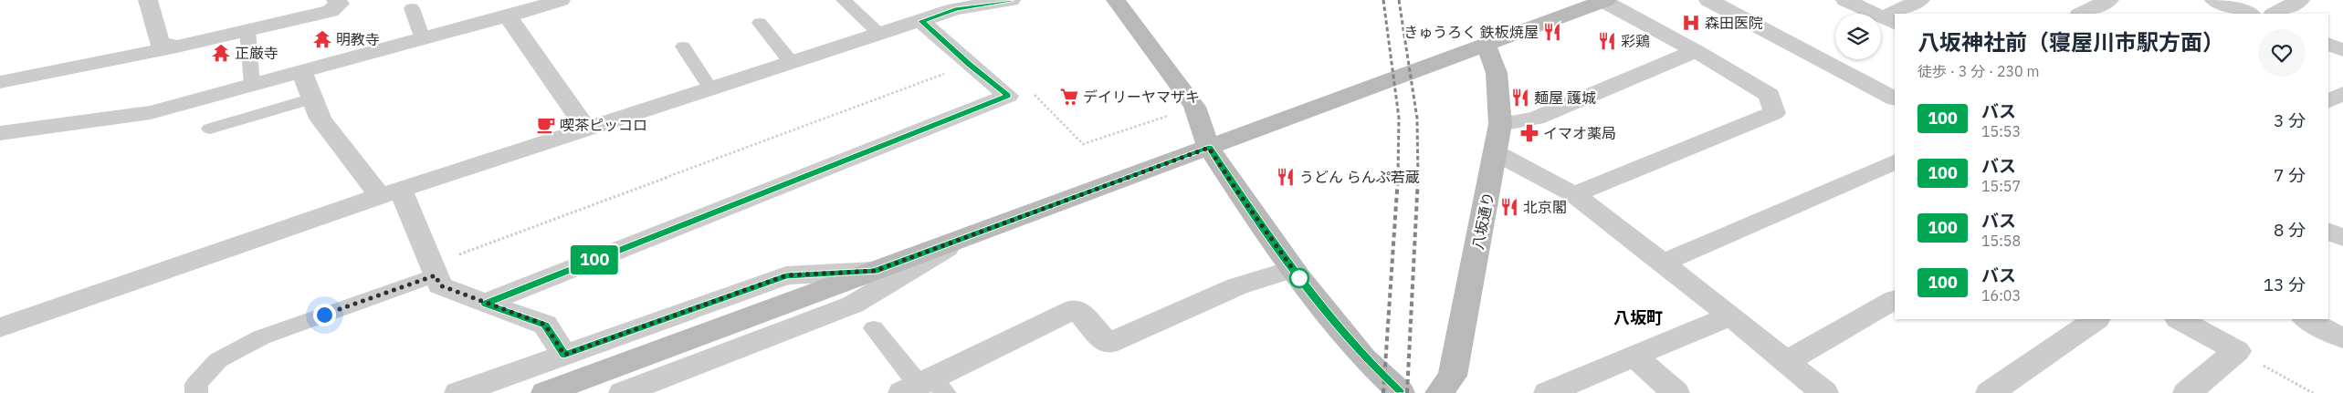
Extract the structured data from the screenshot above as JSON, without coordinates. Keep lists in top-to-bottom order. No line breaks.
{"streets":{"street":["八坂通り"]},"districts":["八坂町"],"places":{"hospital":["森田医院"],"restaurant":["きゅうろく 鉄板焼屋","彩鶏","麺屋 護城","うどん らんぷ若蔵","北京閣"],"temple":["明教寺","正厳寺"],"supermarket":["デイリーヤマザキ"],"cafe":["喫茶ピッコロ"],"pharmacy":["イマオ薬局"]},"lines":["bus line 100"],"page":{"on_map":"100","heading":["八坂神社前（寝屋川市駅方面）","徒歩 · 3 分 · 230 m"],"list":[{"mark":"100","name":"バス","note":"15:53","value":"3 分"},{"mark":"100","name":"バス","note":"15:57","value":"7 分"},{"mark":"100","name":"バス","note":"15:58","value":"8 分"},{"mark":"100","name":"バス","note":"16:03","value":"13 分"}]}}
